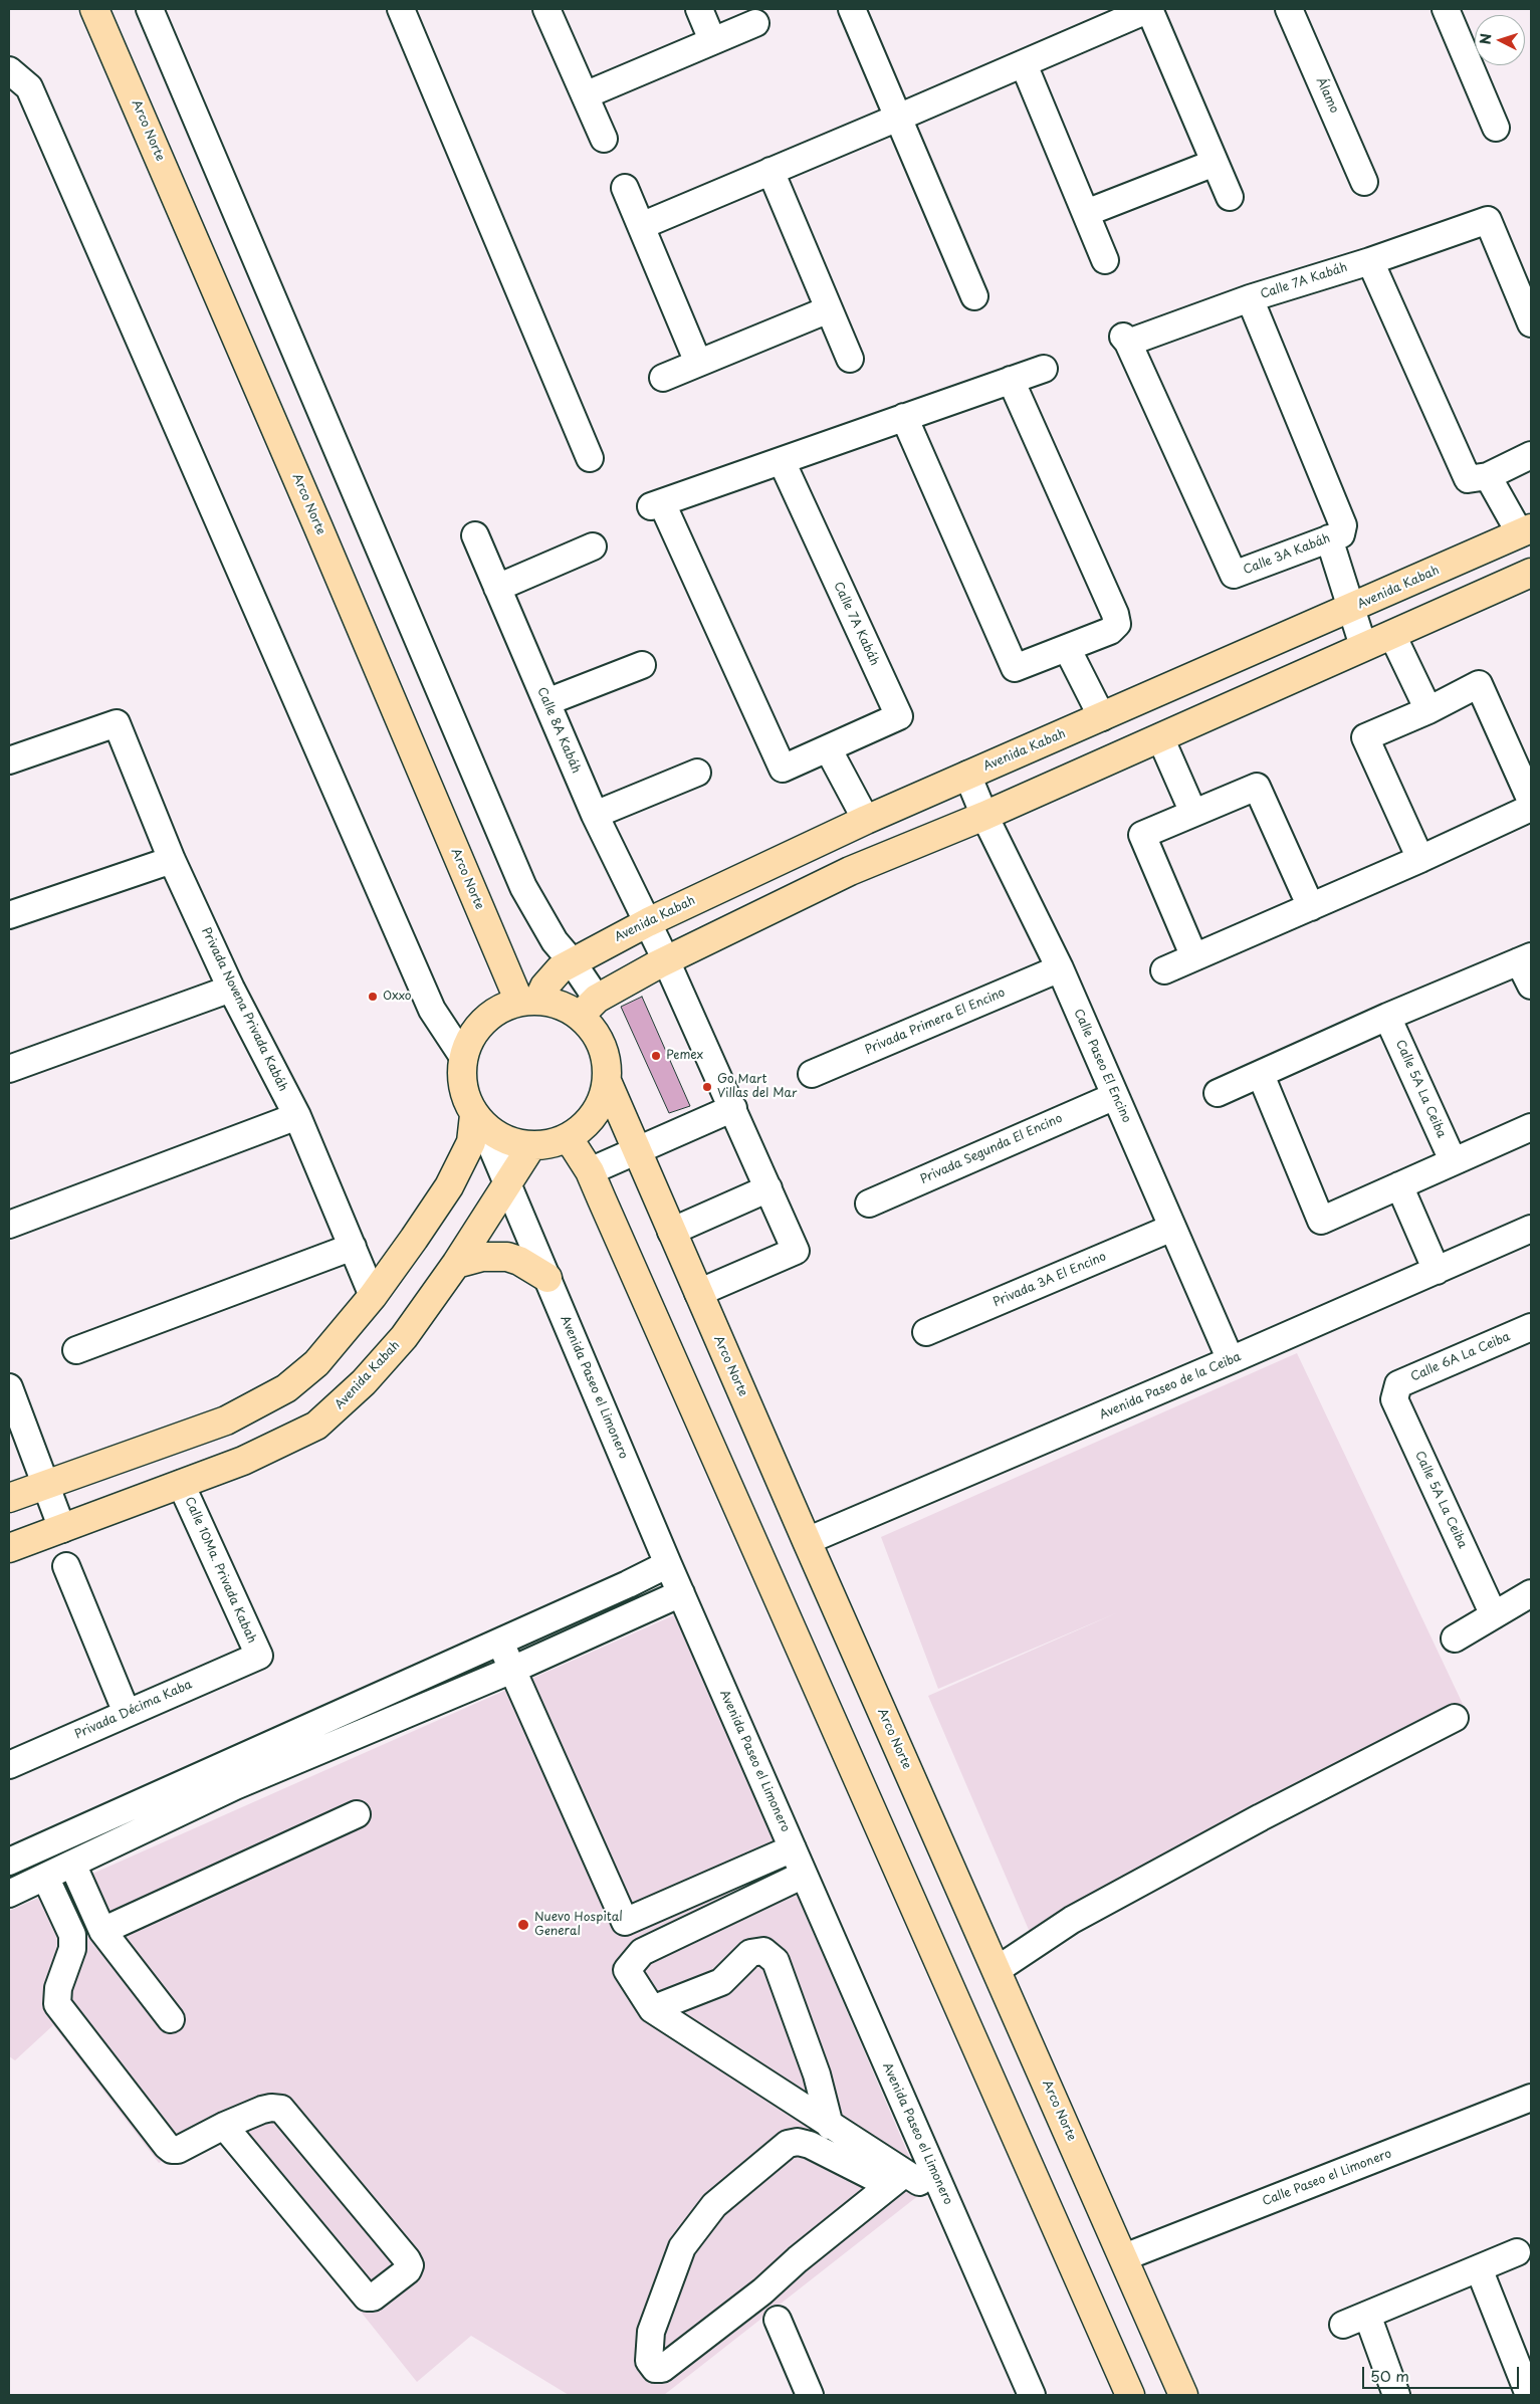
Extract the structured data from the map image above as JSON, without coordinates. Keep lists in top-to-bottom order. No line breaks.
{"streets":{"main road":["Arco Norte","Avenida Kabah"],"street":["Álamo","Calle 7A Kabáh","Calle 3A Kabáh","Calle 8A Kabáh","Privada Novena Privada Kabáh","Privada Primera El Encino","Calle Paseo El Encino","Calle 5A La Ceiba","Privada Segunda El Encino","Privada 3A El Encino","Calle 6A La Ceiba","Avenida Paseo de la Ceiba","Avenida Paseo el Limonero","Calle 10Ma. Privada Kabah","Privada Décima Kaba","Calle Paseo el Limonero"]},"crossings":[["Arco Norte","Avenida Kabah"],["Arco Norte","Calle 8A Kabáh"],["Arco Norte","Avenida Paseo de la Ceiba"],["Arco Norte","Avenida Paseo el Limonero"],["Arco Norte","Calle Paseo el Limonero"],["Calle 7A Kabáh","Calle 3A Kabáh"],["Avenida Kabah","Calle 8A Kabáh"],["Avenida Kabah","Calle Paseo El Encino"],["Avenida Kabah","Avenida Paseo el Limonero"],["Avenida Kabah","Calle 10Ma. Privada Kabah"],["Privada Primera El Encino","Calle Paseo El Encino"],["Calle Paseo El Encino","Privada Segunda El Encino"],["Calle Paseo El Encino","Privada 3A El Encino"],["Calle Paseo El Encino","Avenida Paseo de la Ceiba"],["Calle 5A La Ceiba","Calle 6A La Ceiba"],["Calle 10Ma. Privada Kabah","Privada Décima Kaba"]],"places":["Oxxo","Pemex","Go Mart Villas del Mar","Nuevo Hospital General"],"scale_bar":"50 m","north":"left"}
